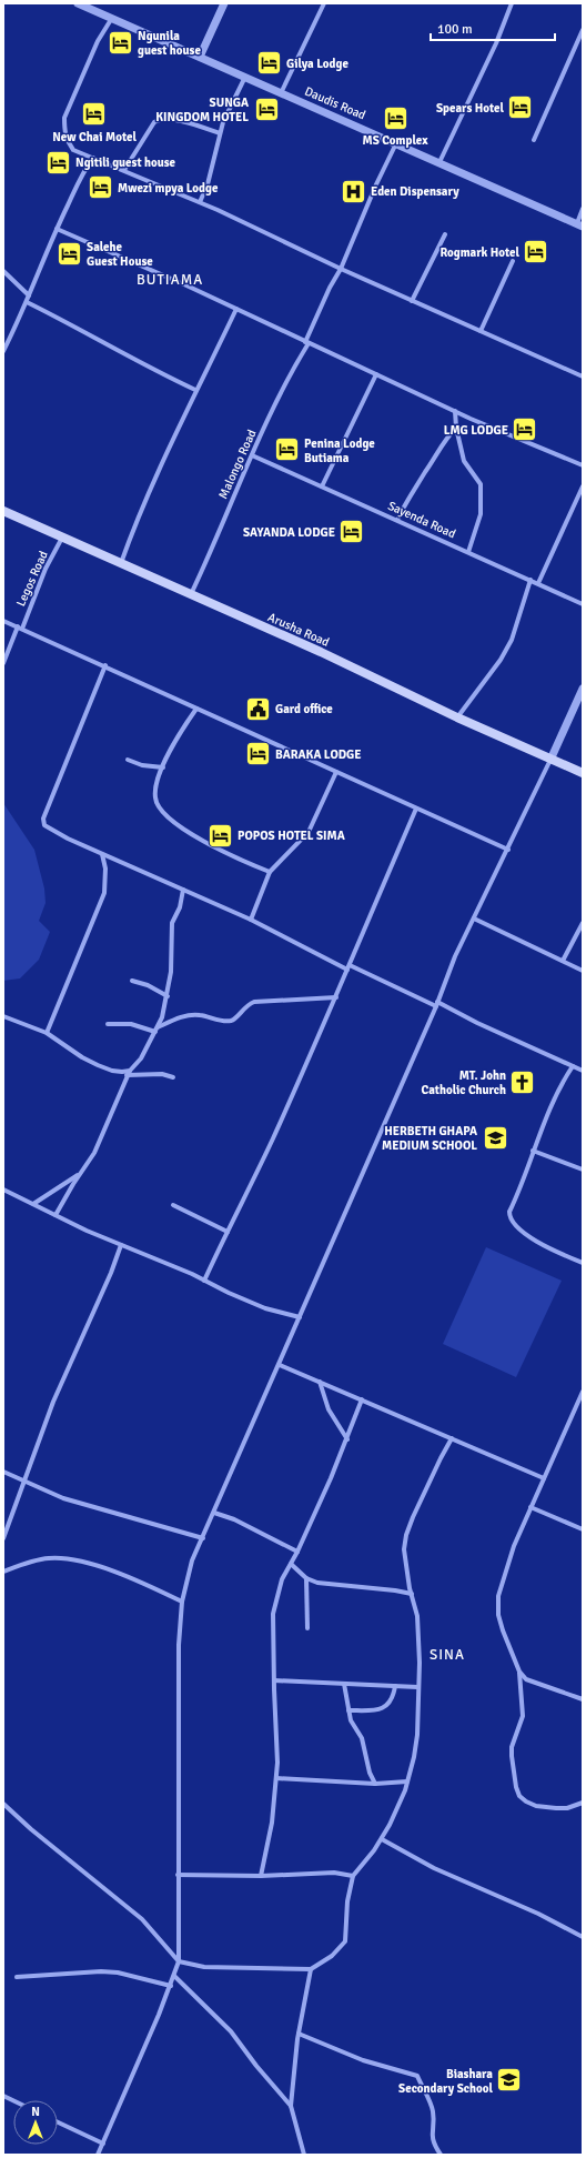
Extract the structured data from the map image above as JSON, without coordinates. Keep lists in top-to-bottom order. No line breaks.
{"streets":{"main road":["Arusha Road"],"street":["Daudis Road","Malongo Road","Sayenda Road","Legos Road"]},"crossings":[["Daudis Road","Malongo Road"],["Malongo Road","Sayenda Road"],["Malongo Road","Arusha Road"],["Legos Road","Arusha Road"]],"districts":["BUTIAMA","SINA"],"places":{"hotel":["Ngunila guest house","Gilya Lodge","Spears Hotel","SUNGA KINGDOM HOTEL","New Chai Motel","MS Complex","Ngitili guest house","Mwezi mpya Lodge","Rogmark Hotel","Salehe Guest House","LMG LODGE","Penina Lodge Butiama","SAYANDA LODGE","BARAKA LODGE","POPOS HOTEL SIMA"],"hospital":["Eden Dispensary"],"public building":["Gard office"],"church":["MT. John Catholic Church"],"school or university":["HERBETH GHAPA MEDIUM SCHOOL","Biashara Secondary School"]},"scale_bar":"100 m","north":"top"}
